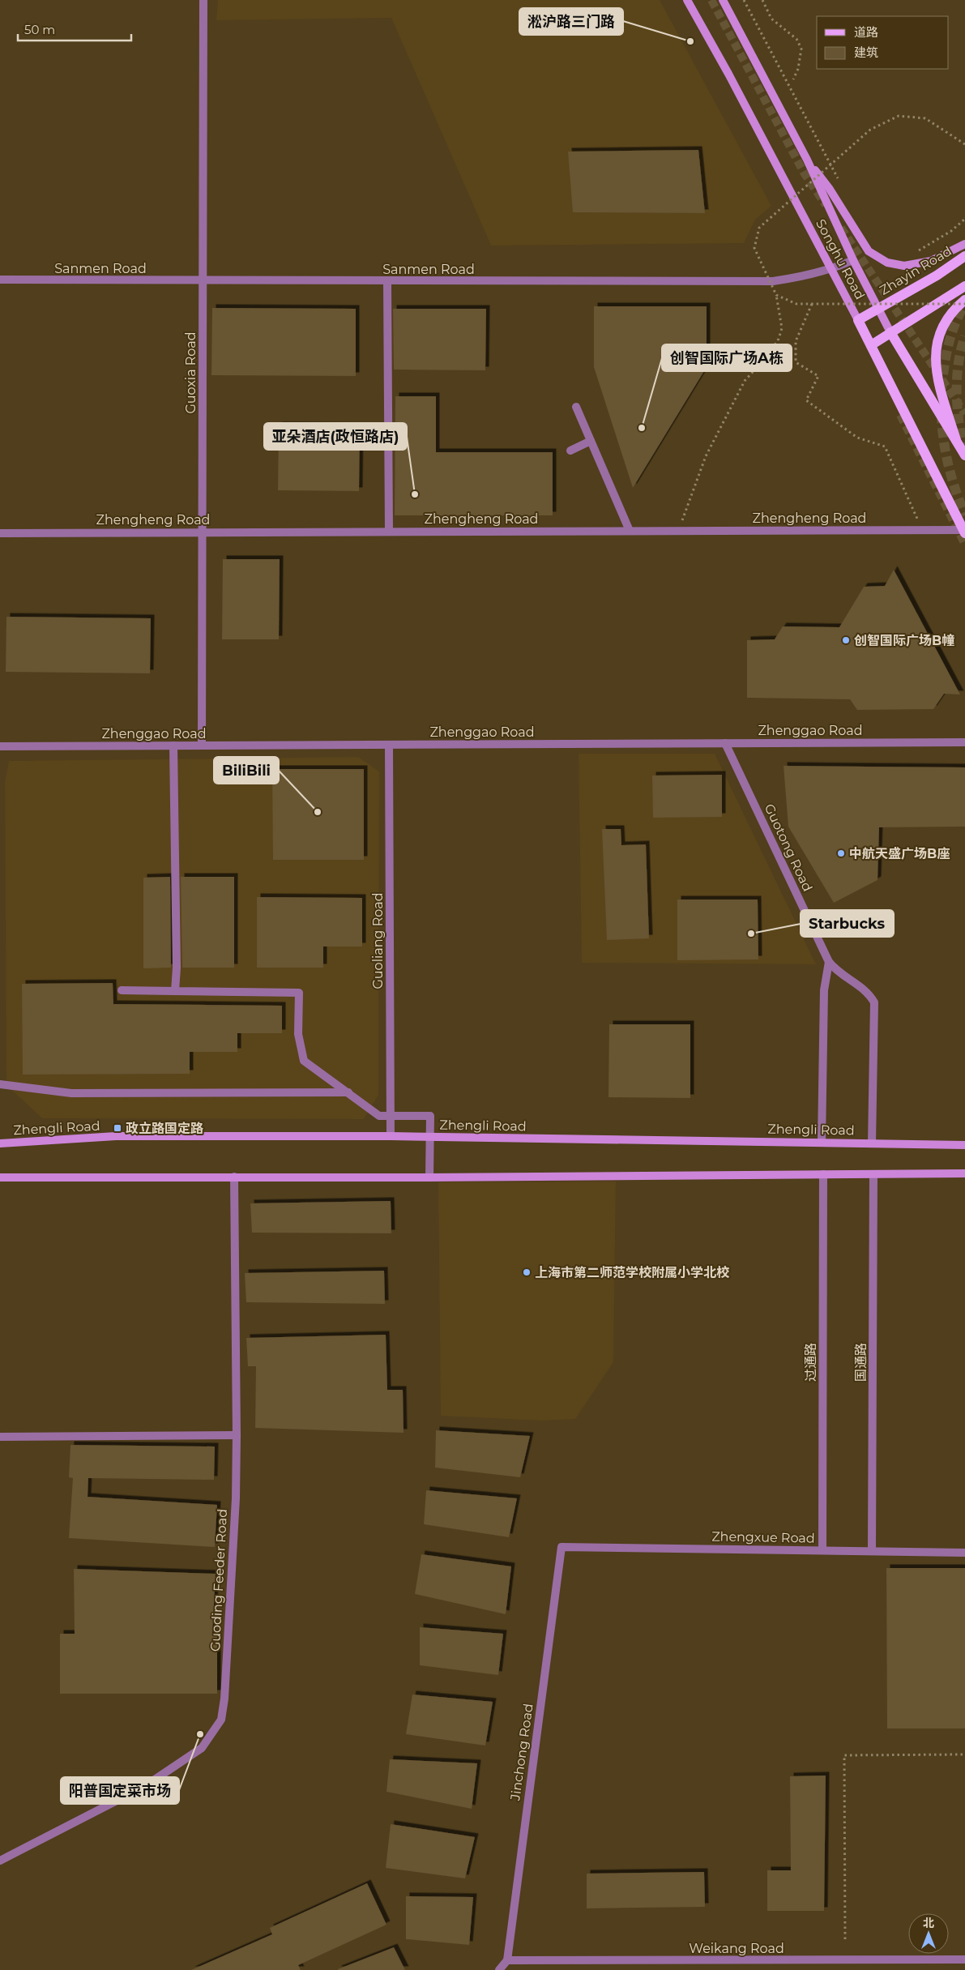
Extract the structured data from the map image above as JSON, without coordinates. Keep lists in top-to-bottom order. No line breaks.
{"streets":{"main road":["Songhu Road","Zhayin Road","Zhengli Road"],"street":["Sanmen Road","Guoxia Road","Zhengheng Road","Zhenggao Road","Guotong Road","Guoliang Road","过通路","国通路","Zhengxue Road","Guoding Feeder Road","Jinchong Road","Weikang Road"]},"crossings":[["Songhu Road","Sanmen Road"],["Songhu Road","Zhayin Road"],["Songhu Road","Zhengheng Road"],["Sanmen Road","Guoxia Road"],["Guoxia Road","Zhengheng Road"],["Guoxia Road","Zhenggao Road"],["Zhenggao Road","Guotong Road"],["Zhenggao Road","Guoliang Road"],["Guotong Road","Zhengli Road"],["Guoliang Road","Zhengli Road"],["过通路","Zhengxue Road"],["国通路","Zhengxue Road"],["Zhengxue Road","Jinchong Road"],["Jinchong Road","Weikang Road"]],"places":{"other":["淞沪路三门路","创智国际广场A栋","亚朵酒店(政恒路店)","创智国际广场B幢","BiliBili","中航天盛广场B座","Starbucks","上海市第二师范学校附属小学北校","阳普国定菜市场"],"transit":["政立路国定路"]},"legend":["道路","建筑"],"scale_bar":"50 m","north":"top"}
